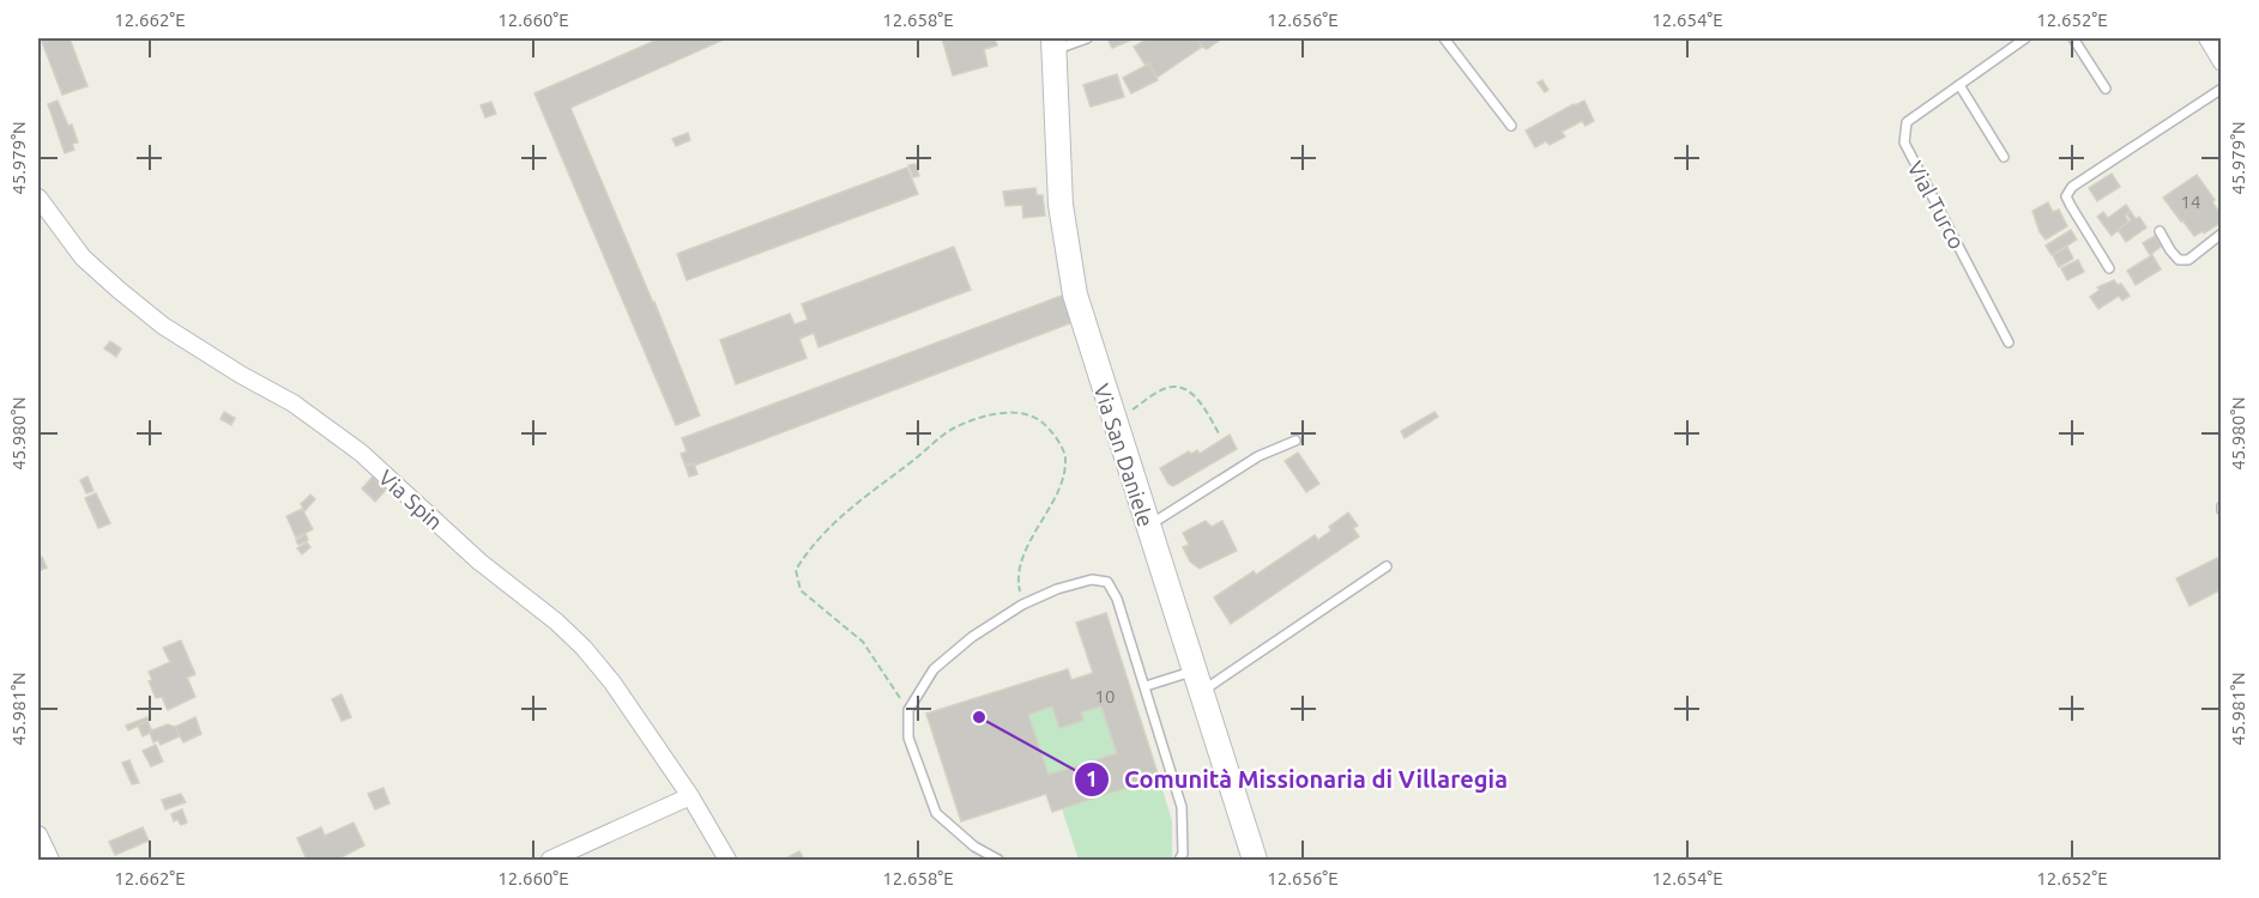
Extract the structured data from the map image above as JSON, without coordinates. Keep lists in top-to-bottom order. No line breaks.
{"streets":{"street":["Via San Daniele","Via Spin"],"lane":["Vial Turco"]},"places":["Comunità Missionaria di Villaregia"],"house_numbers":["14","10"],"coordinates":["12.662°E","12.660°E","12.658°E","12.656°E","12.654°E","12.652°E","45.979°N","45.980°N","45.981°N"]}
